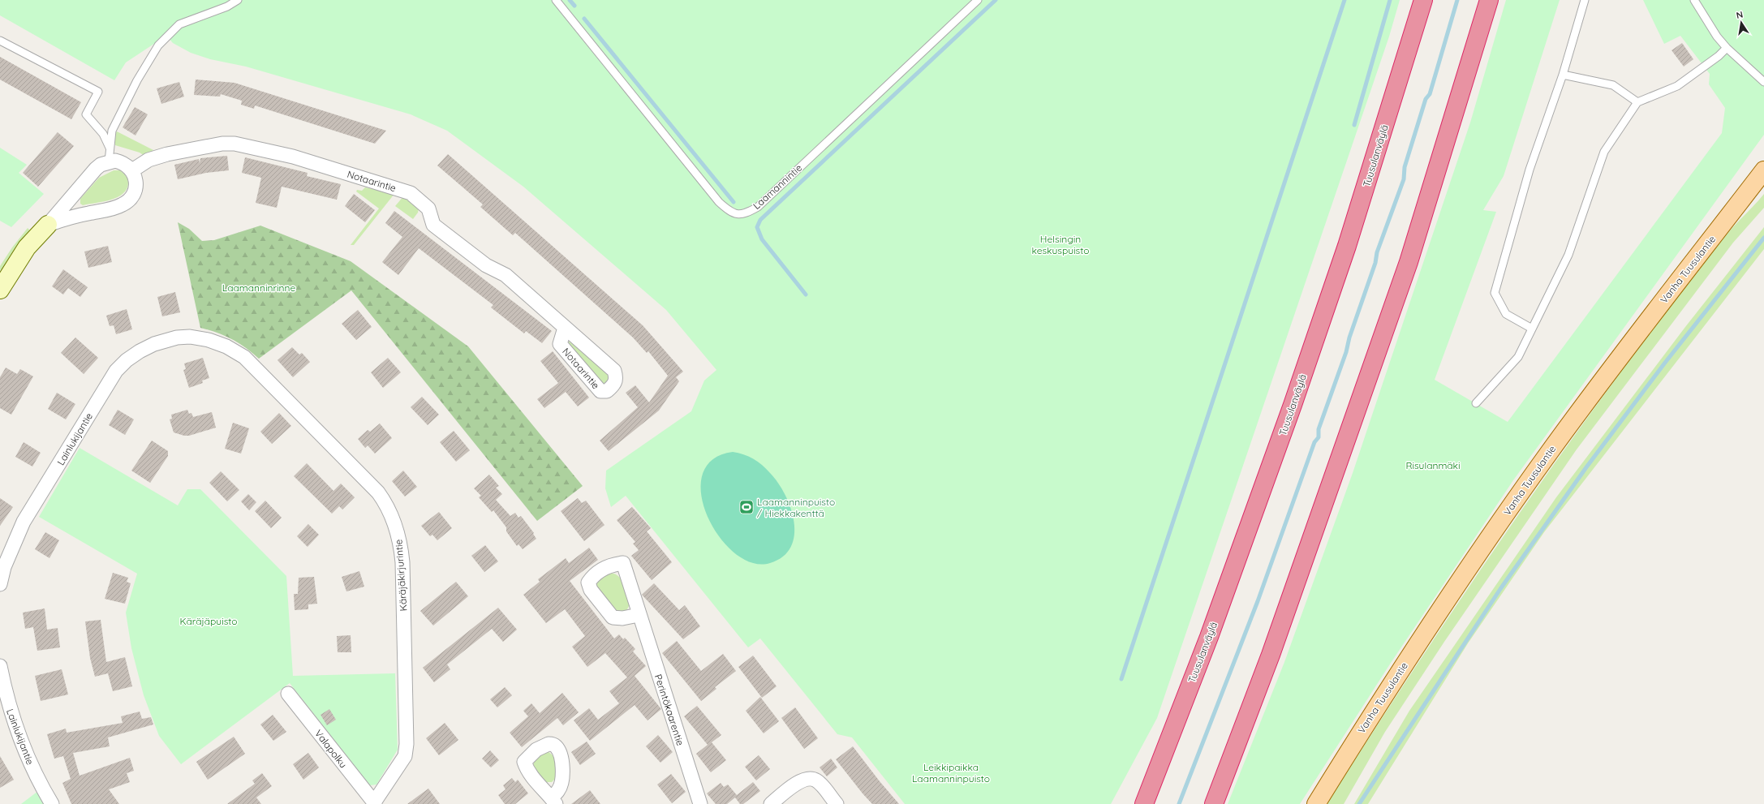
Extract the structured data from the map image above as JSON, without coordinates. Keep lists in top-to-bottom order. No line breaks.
{"streets":{"highway":["Tuusulanväylä"],"main road":["Vanha Tuusulantie"],"street":["Notaarintie","Lainlukijantie","Käräjäkirjurintie","Perintökaarentie","Valapolku"],"lane":["Laamannintie"]},"crossings":[["Lainlukijantie","Käräjäkirjurintie"],["Käräjäkirjurintie","Valapolku"]],"parks":["Helsingin keskuspuisto","Laamanninrinne","Risulanmäki","Käräjäpuisto","Leikkipaikka Laamanninpuisto"],"places":{"sports":["Laamanninpuisto / Hiekkakenttä"]},"north":"top"}
